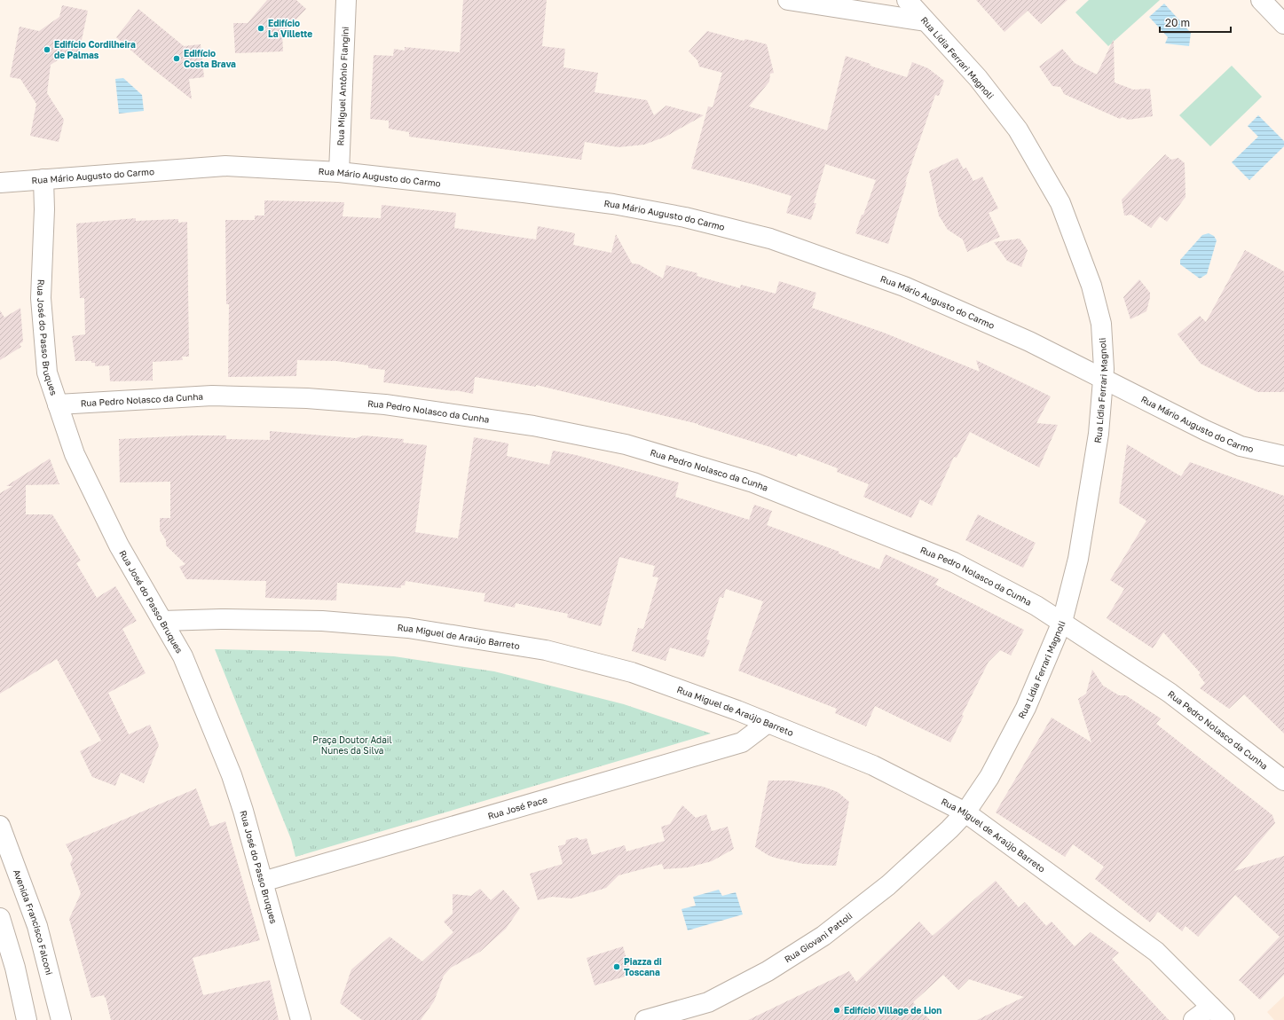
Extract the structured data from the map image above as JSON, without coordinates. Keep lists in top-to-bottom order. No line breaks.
{"streets":{"street":["Rua Lídia Ferrari Magnoli","Rua Miguel Antônio Flangini","Rua Mário Augusto do Carmo","Rua José do Passo Bruques","Rua Pedro Nolasco da Cunha","Rua Miguel de Araújo Barreto","Rua José Pace","Avenida Francisco Falconi","Rua Giovani Pattoli"]},"crossings":[["Rua Lídia Ferrari Magnoli","Rua Mário Augusto do Carmo"],["Rua Lídia Ferrari Magnoli","Rua Pedro Nolasco da Cunha"],["Rua Lídia Ferrari Magnoli","Rua Miguel de Araújo Barreto"],["Rua Lídia Ferrari Magnoli","Rua Giovani Pattoli"],["Rua Miguel Antônio Flangini","Rua Mário Augusto do Carmo"],["Rua Mário Augusto do Carmo","Rua José do Passo Bruques"],["Rua José do Passo Bruques","Rua Pedro Nolasco da Cunha"],["Rua José do Passo Bruques","Rua Miguel de Araújo Barreto"],["Rua José do Passo Bruques","Rua José Pace"],["Rua Miguel de Araújo Barreto","Rua José Pace"],["Rua Miguel de Araújo Barreto","Rua Giovani Pattoli"]],"parks":["Praça Doutor Adail Nunes da Silva"],"places":["Edifício La Villette","Edifício Cordilheira de Palmas","Edifício Costa Brava","Piazza di Toscana","Edifício Village de Lion"],"scale_bar":"20 m"}
